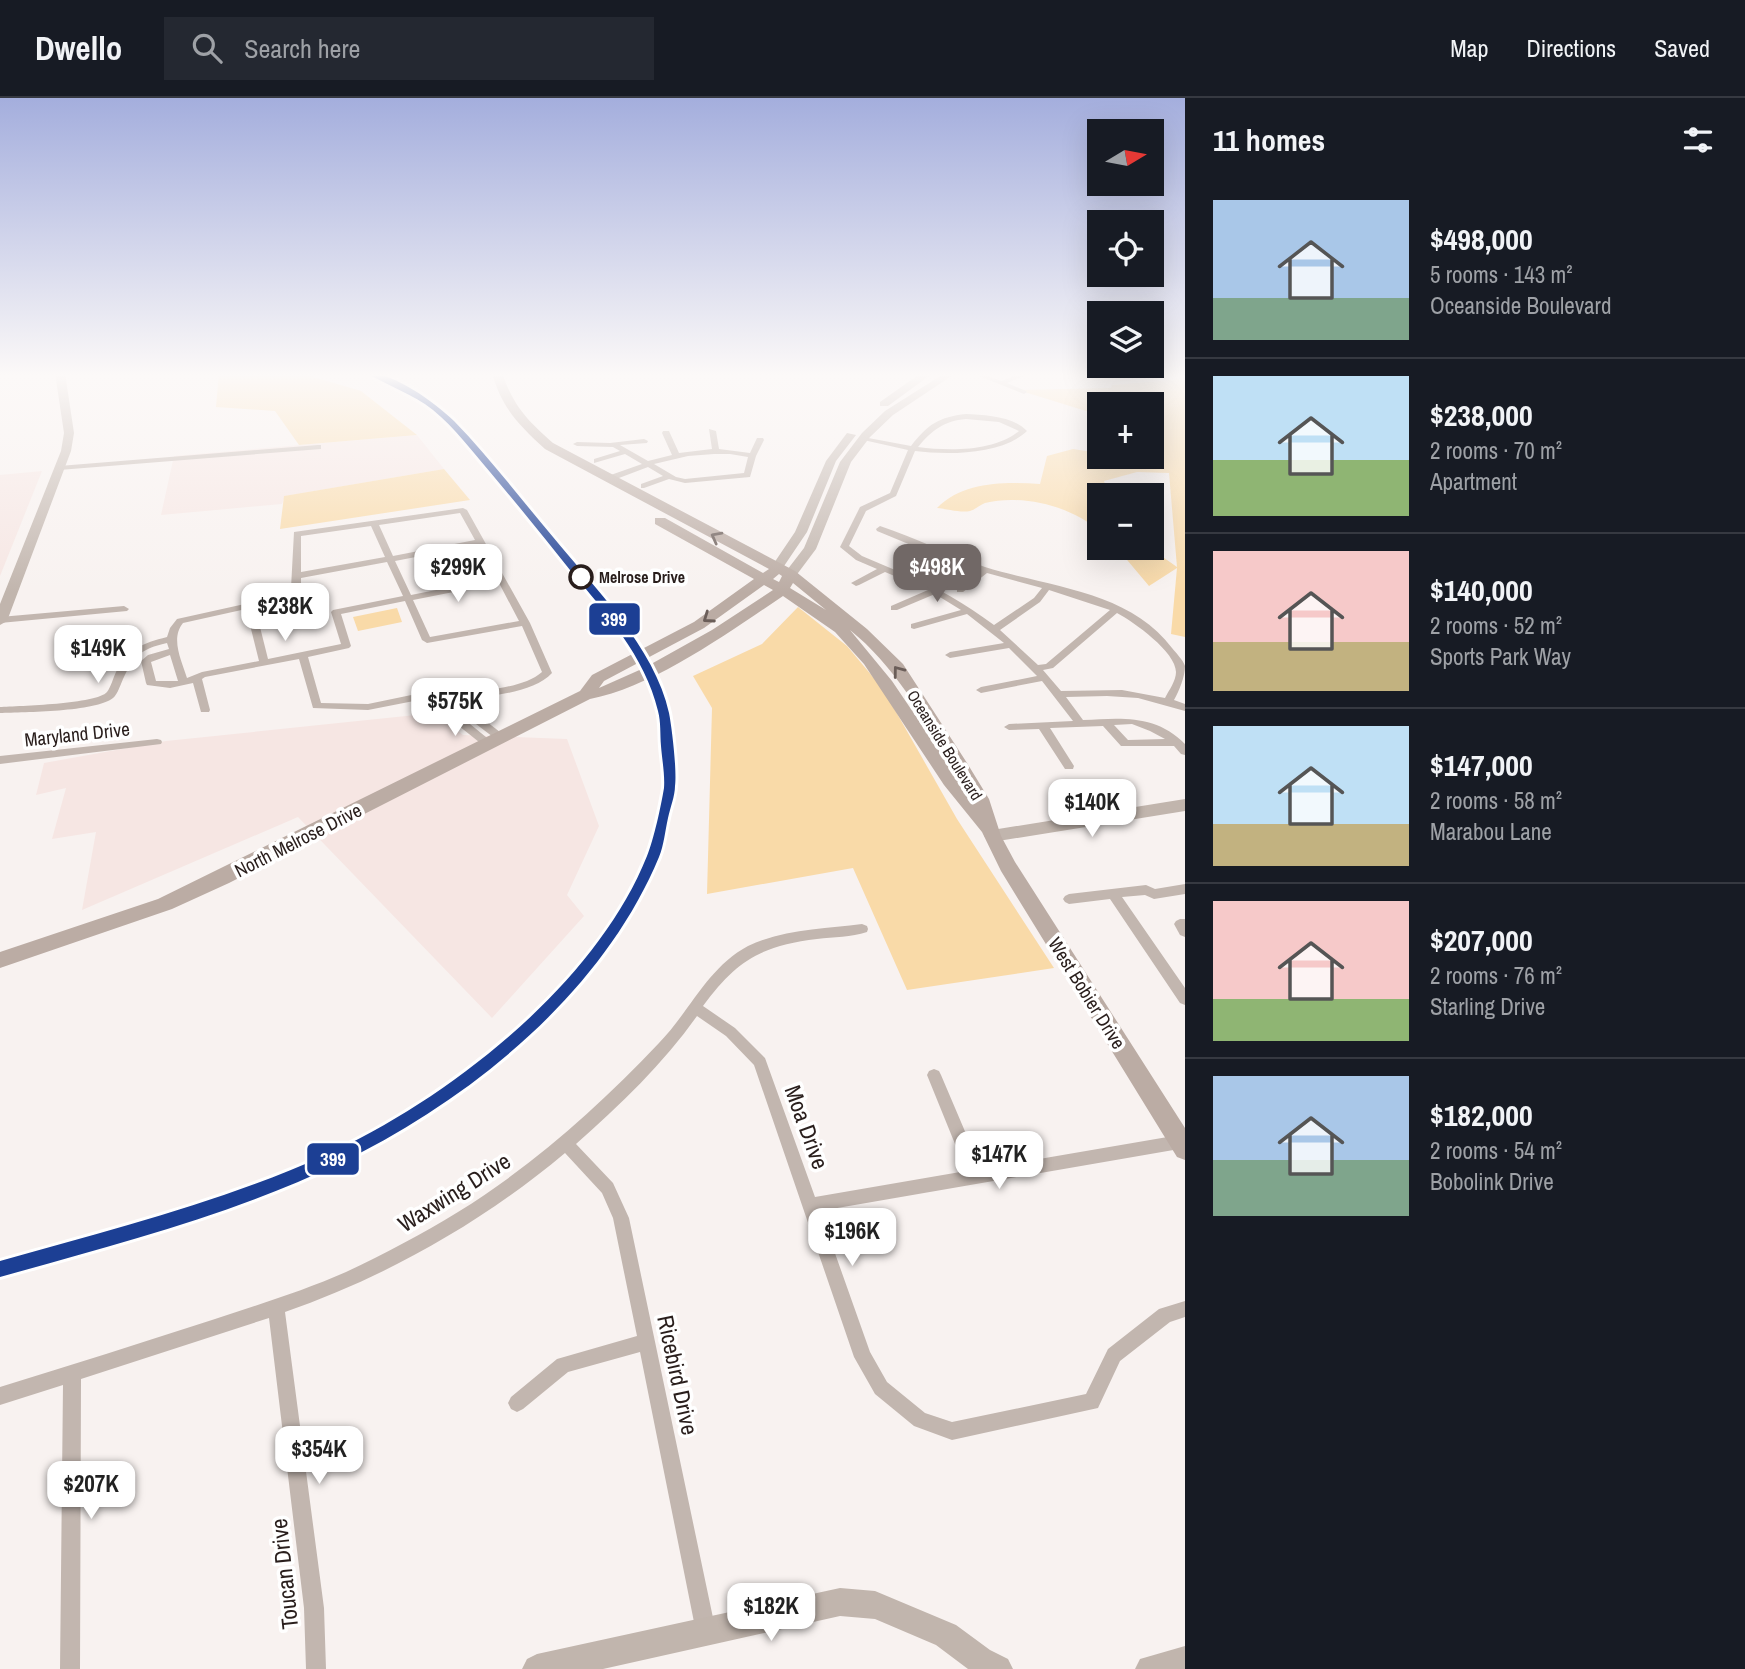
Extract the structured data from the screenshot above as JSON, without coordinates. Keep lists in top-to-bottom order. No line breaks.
{"streets":{"main road":["Oceanside Boulevard","North Melrose Drive","West Bobier Drive"],"street":["Maryland Drive","Moa Drive","Waxwing Drive","Ricebird Drive","Toucan Drive"]},"crossings":[["Oceanside Boulevard","North Melrose Drive"],["Oceanside Boulevard","West Bobier Drive"],["Moa Drive","Waxwing Drive"],["Waxwing Drive","Ricebird Drive"],["Waxwing Drive","Toucan Drive"]],"places":["Melrose Drive"],"lines":["transit line 399"],"north":"right","page":{"header":"Dwello","search":"Search here","nav":["Map","Directions","Saved"],"heading":"11 homes","map_buttons":["+","−"],"list":[{"name":"$498,000","note":"5 rooms · 143 m² · Oceanside Boulevard"},{"name":"$238,000","note":"2 rooms · 70 m² · Apartment"},{"name":"$140,000","note":"2 rooms · 52 m² · Sports Park Way"},{"name":"$147,000","note":"2 rooms · 58 m² · Marabou Lane"},{"name":"$207,000","note":"2 rooms · 76 m² · Starling Drive"},{"name":"$182,000","note":"2 rooms · 54 m² · Bobolink Drive"}],"price":["$299K","$498K","$238K","$149K","$575K","$140K","$147K","$196K","$354K","$207K","$182K"]}}
